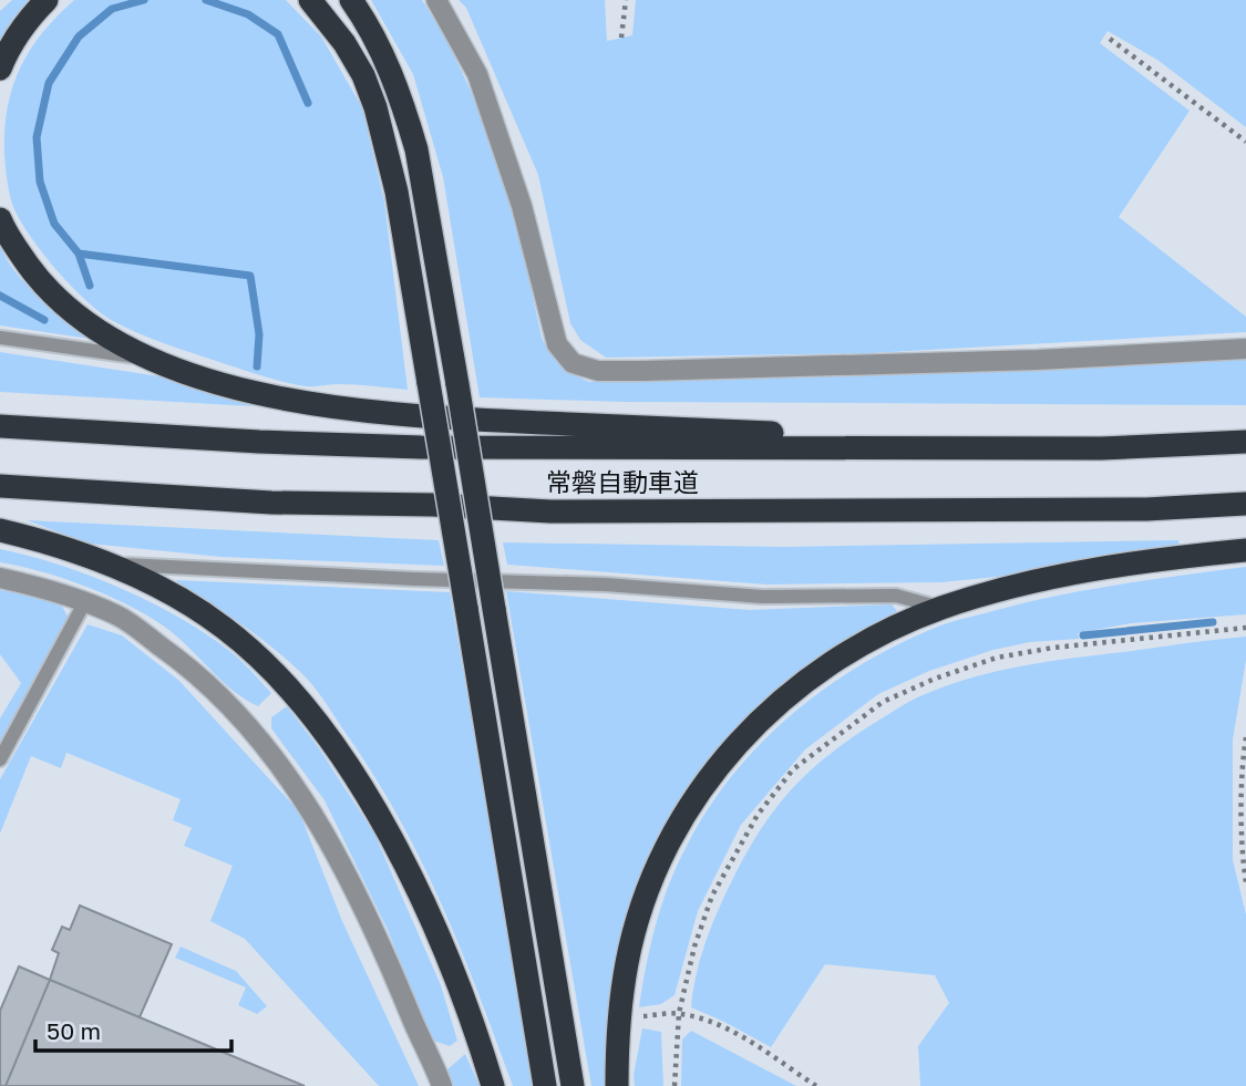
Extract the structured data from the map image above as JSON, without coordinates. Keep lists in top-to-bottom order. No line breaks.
{"streets":{"highway":["常磐自動車道"]},"scale_bar":"50 m"}
